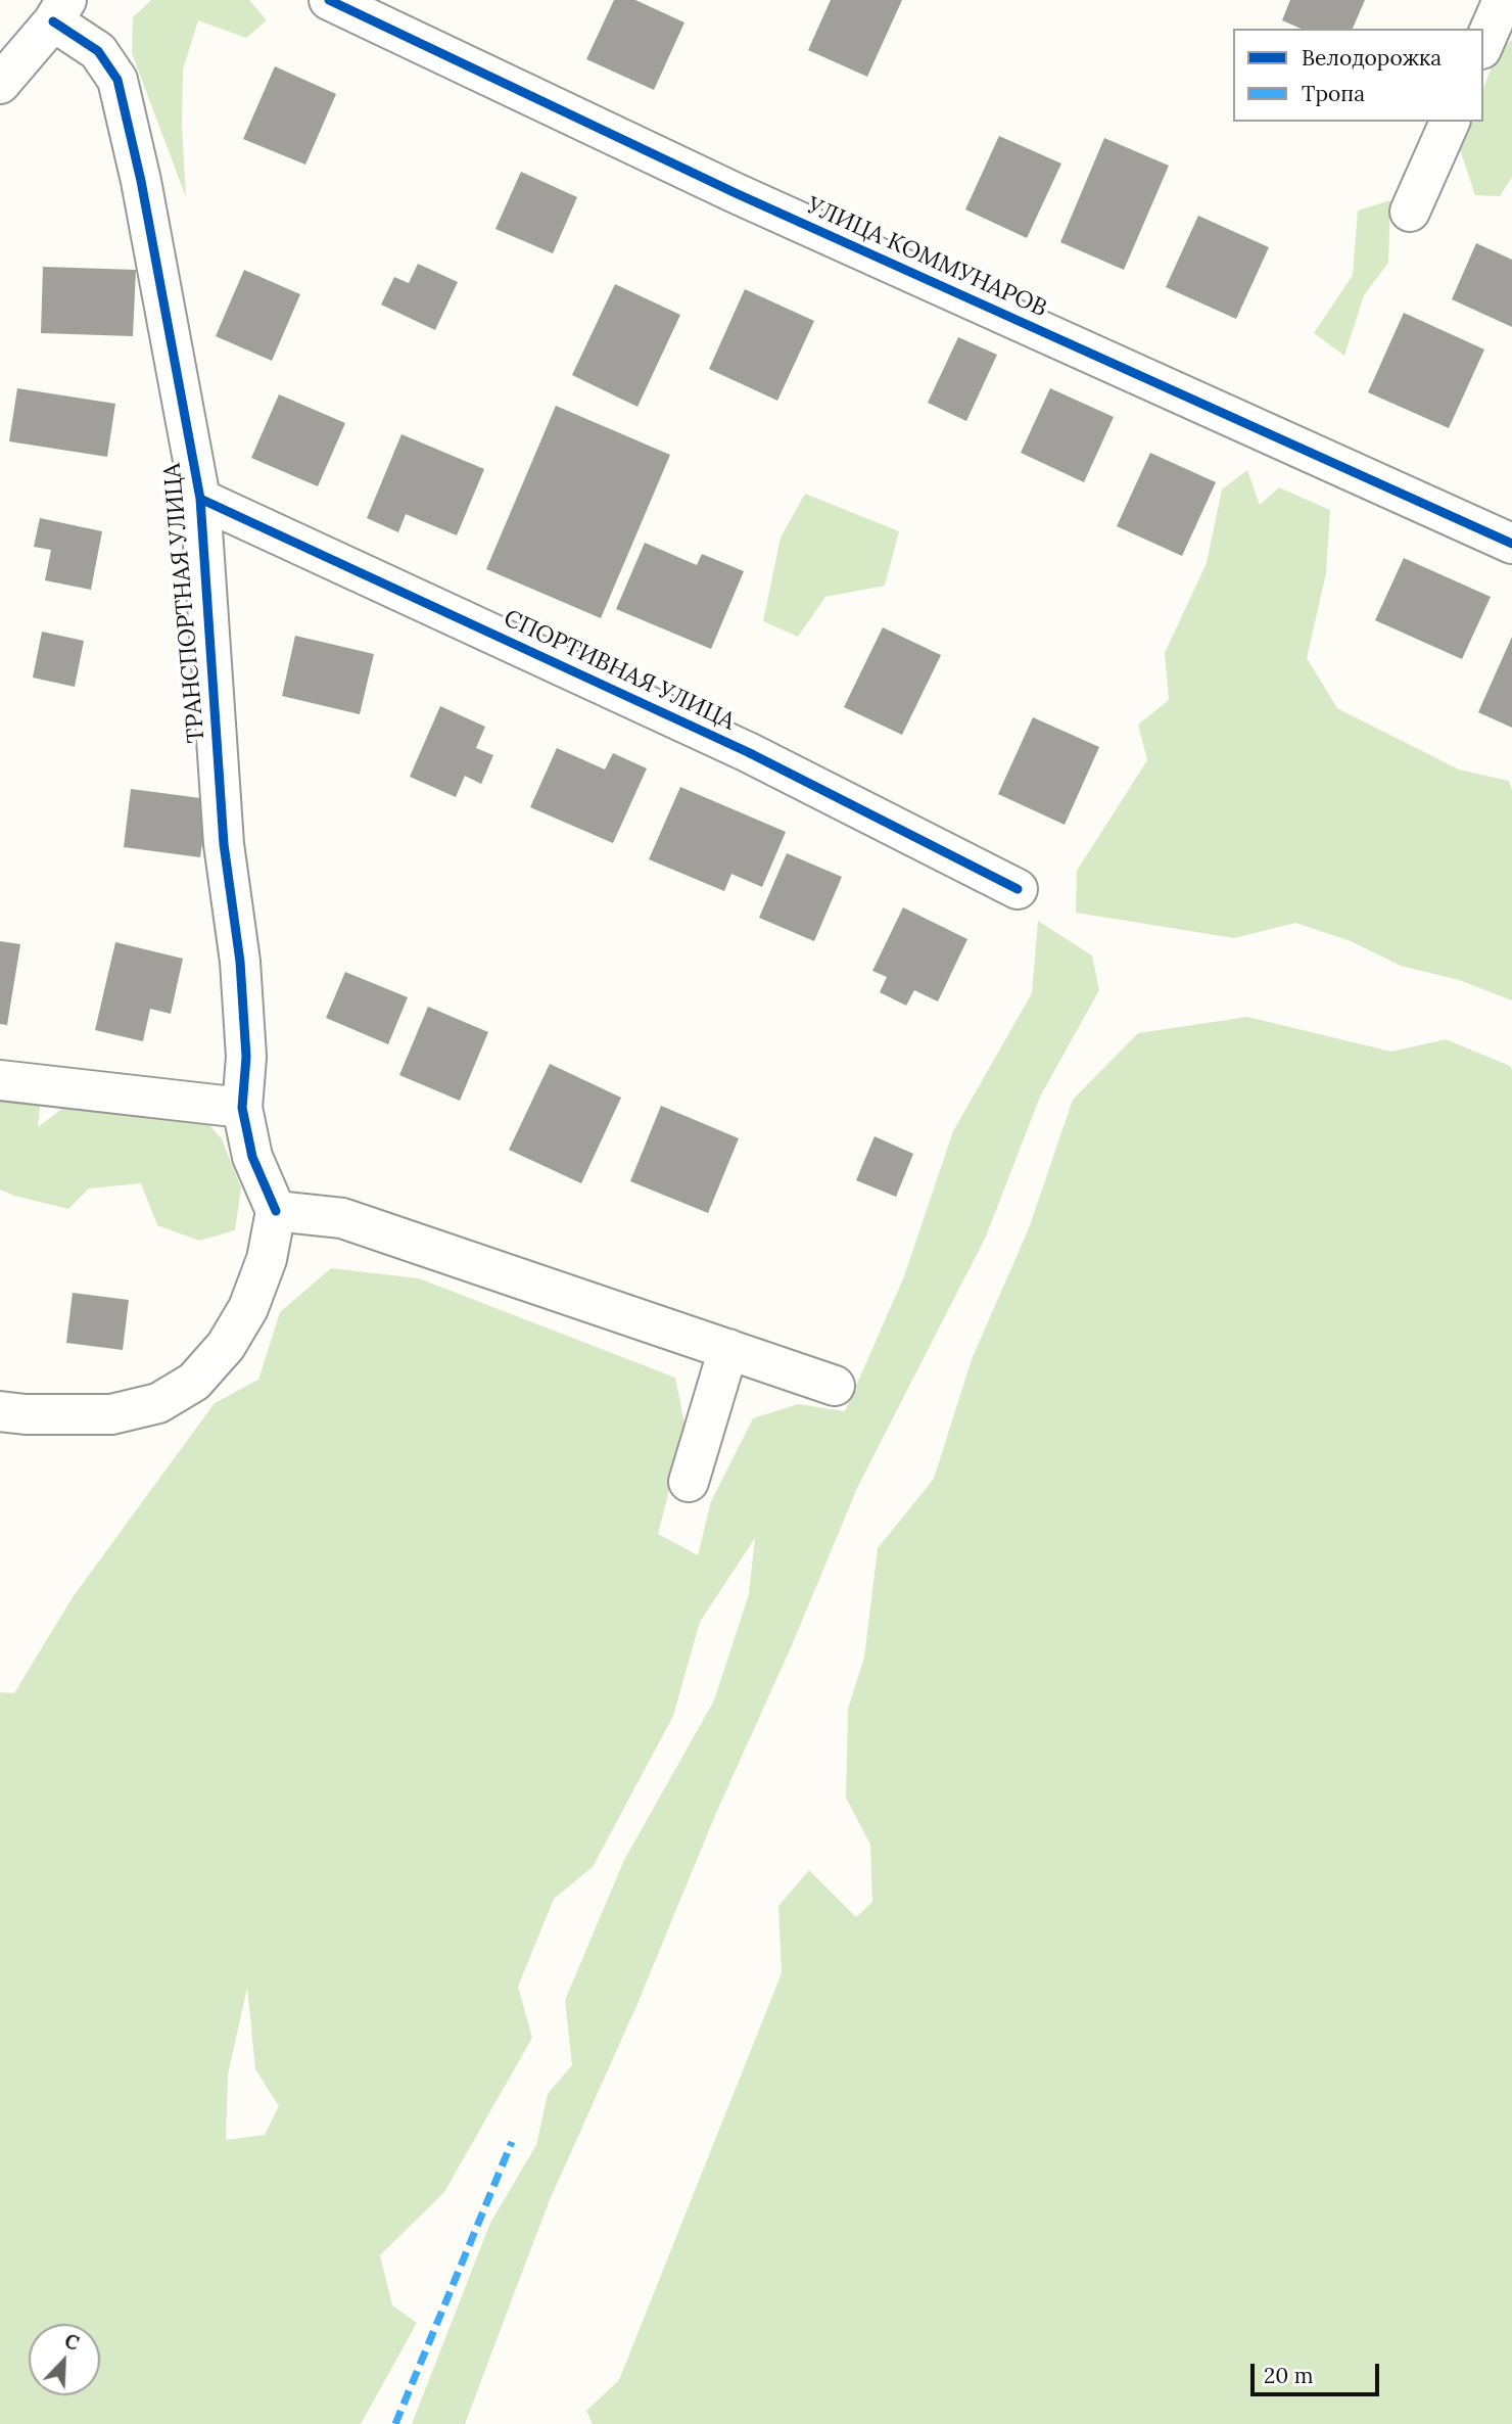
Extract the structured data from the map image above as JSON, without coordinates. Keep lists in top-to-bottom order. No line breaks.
{"streets":{"street":["УЛИЦА КОММУНАРОВ","ТРАНСПОРТНАЯ УЛИЦА","СПОРТИВНАЯ УЛИЦА"]},"crossings":[["ТРАНСПОРТНАЯ УЛИЦА","СПОРТИВНАЯ УЛИЦА"]],"legend":["Велодорожка","Тропа"],"scale_bar":"20 m","north":"top right"}
